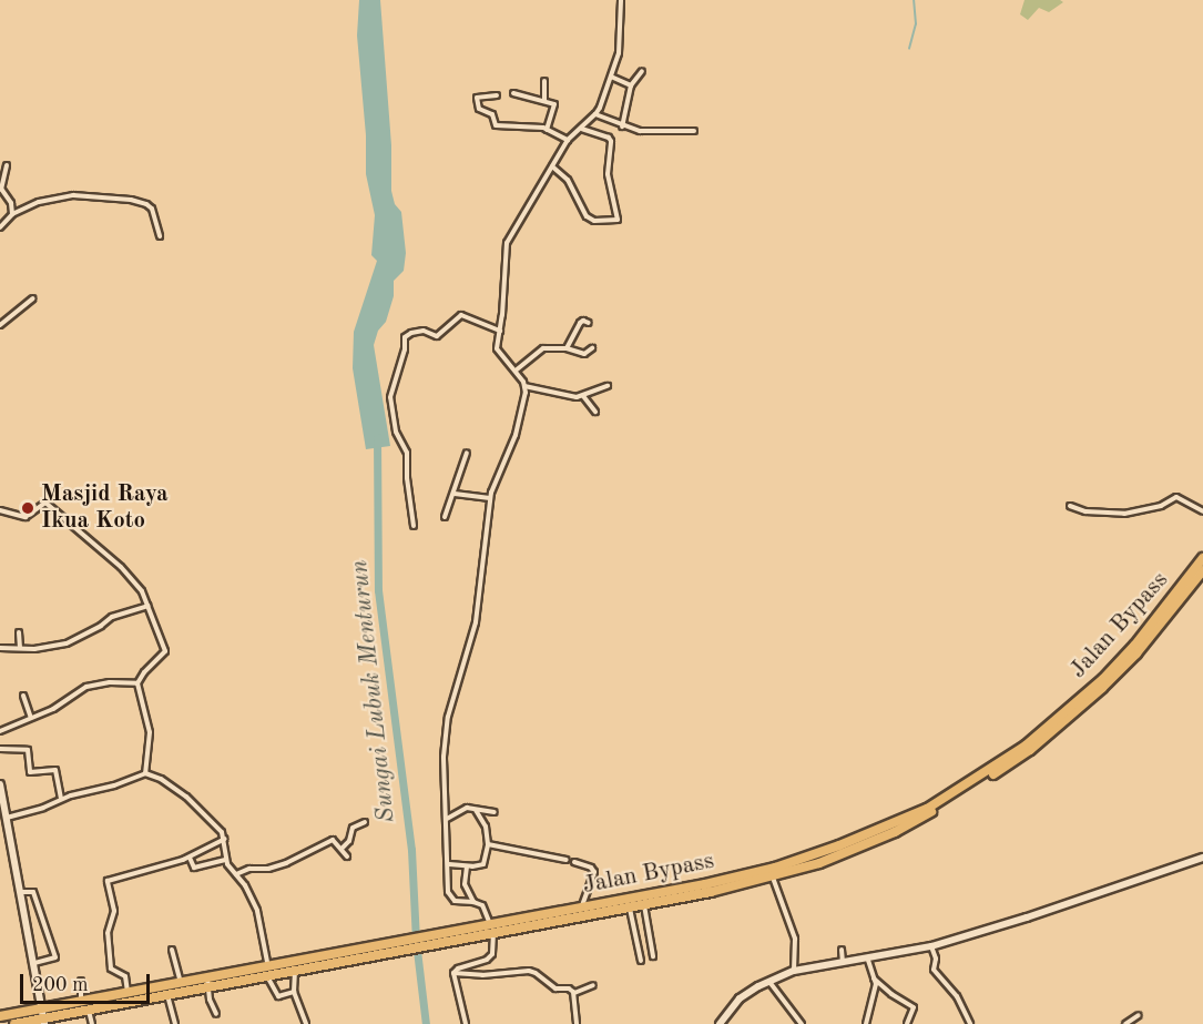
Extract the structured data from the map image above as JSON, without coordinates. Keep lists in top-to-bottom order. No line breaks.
{"streets":{"highway":["Jalan Bypass"]},"water":["Sungai Lubuk Menturun"],"places":["Masjid Raya Ikua Koto"],"scale_bar":"200 m"}
